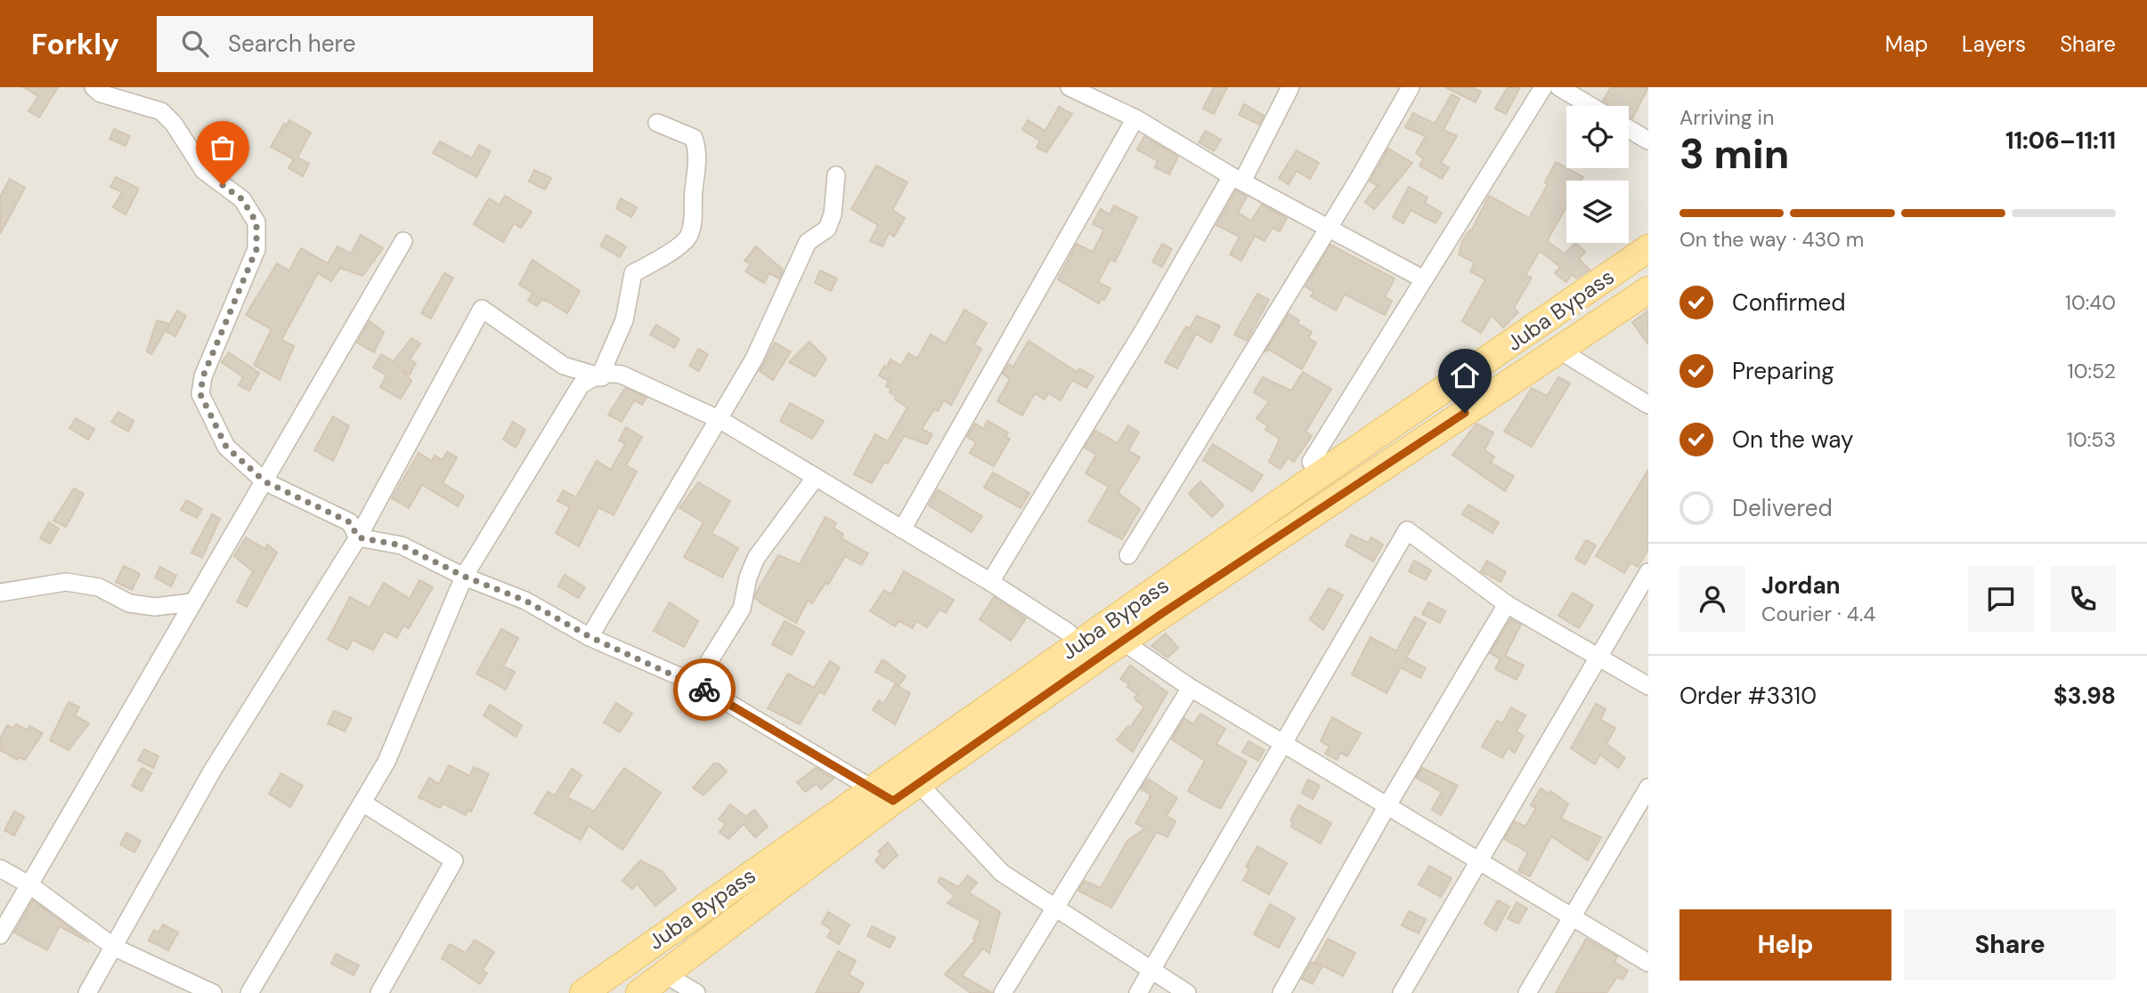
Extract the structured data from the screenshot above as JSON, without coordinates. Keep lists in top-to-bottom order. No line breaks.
{"streets":{"main road":["Juba Bypass"]},"page":{"header":"Forkly","search":"Search here","nav":["Map","Layers","Share"],"heading":["3 min","Arriving in","11:06–11:11"],"panel":["Jordan","Courier · 4.4","Order #3310","$3.98"],"bar":"On the way · 430 m","list":[["Confirmed","10:40"],["Preparing","10:52"],["On the way","10:53"],"Delivered"],"buttons":["Help","Share"]}}
